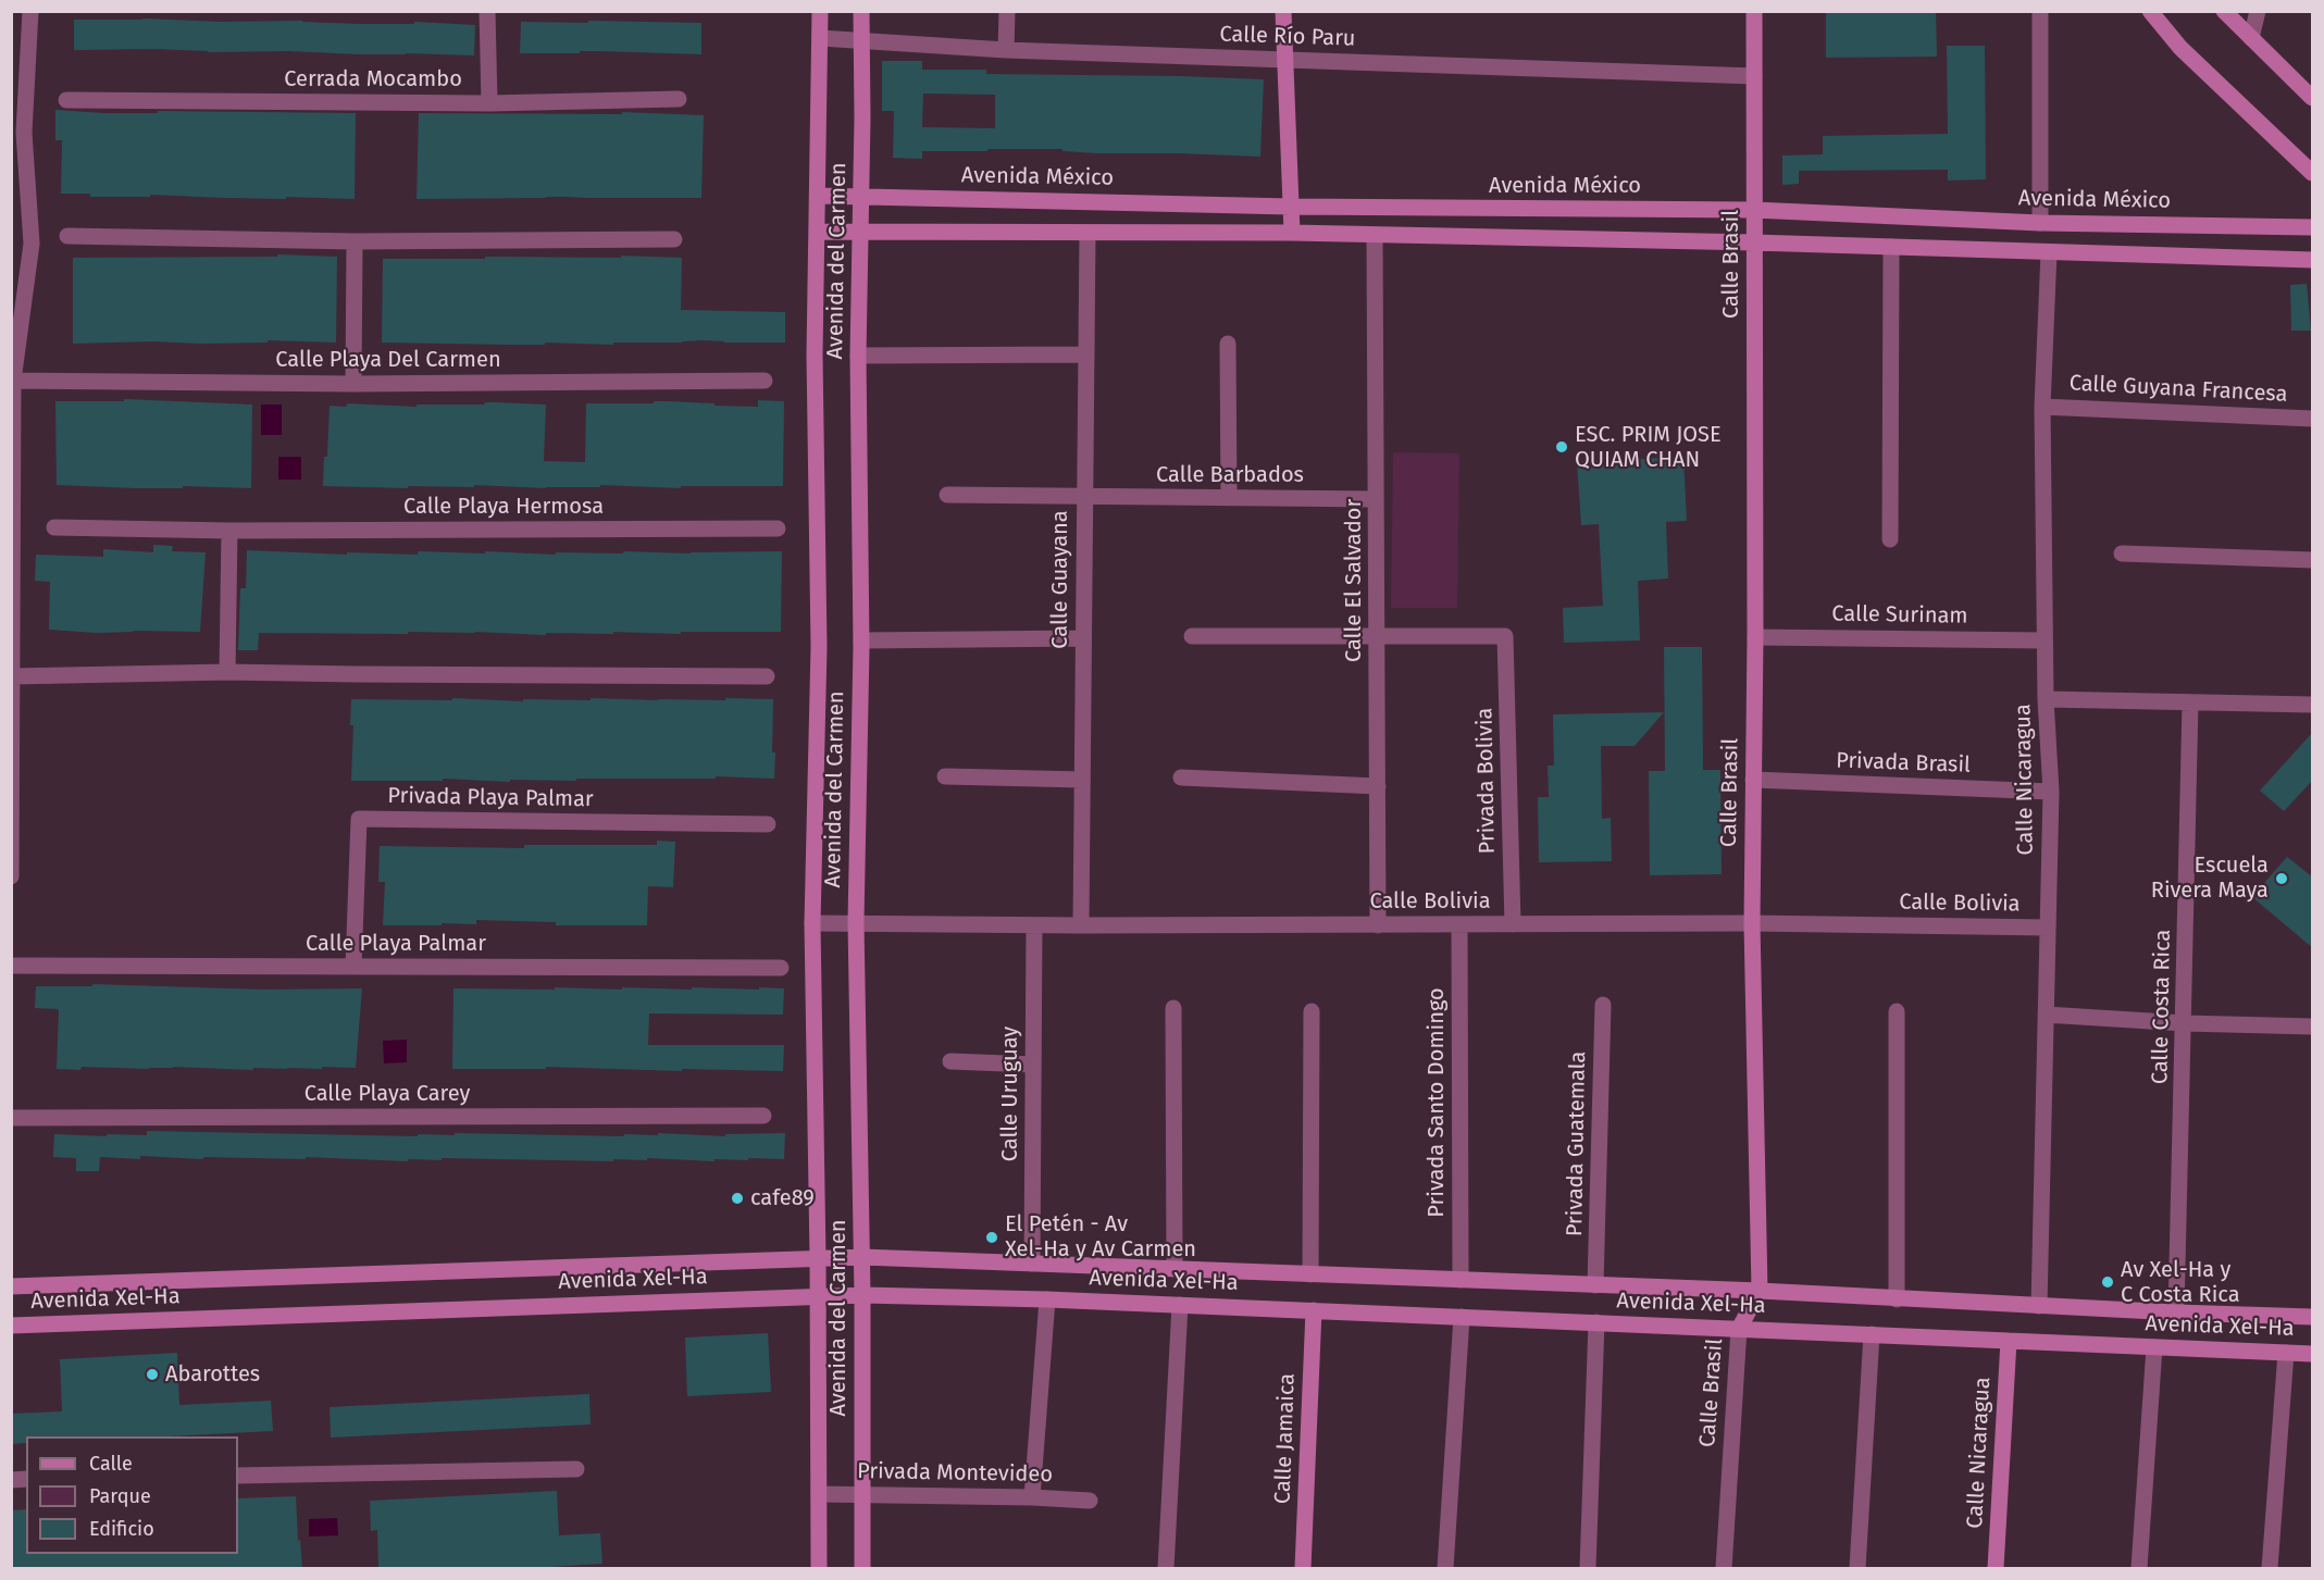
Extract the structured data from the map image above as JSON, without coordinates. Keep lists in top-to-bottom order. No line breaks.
{"streets":{"street":["Calle Río Paru","Cerrada Mocambo","Avenida México","Avenida del Carmen","Calle Brasil","Calle Playa Del Carmen","Calle Guyana Francesa","Calle Barbados","Calle Playa Hermosa","Calle Guayana","Calle El Salvador","Calle Surinam","Privada Brasil","Calle Nicaragua","Privada Bolivia","Privada Playa Palmar","Calle Bolivia","Calle Playa Palmar","Calle Costa Rica","Calle Playa Carey","Calle Uruguay","Privada Santo Domingo","Privada Guatemala","Avenida Xel-Ha","Calle Jamaica","Privada Montevideo"]},"crossings":[["Calle Río Paru","Avenida del Carmen"],["Calle Río Paru","Calle Brasil"],["Avenida México","Avenida del Carmen"],["Avenida México","Calle Brasil"],["Avenida del Carmen","Calle Bolivia"],["Avenida del Carmen","Avenida Xel-Ha"],["Avenida del Carmen","Privada Montevideo"],["Calle Brasil","Calle Surinam"],["Calle Brasil","Privada Brasil"],["Calle Brasil","Calle Bolivia"],["Calle Brasil","Avenida Xel-Ha"],["Calle Guyana Francesa","Calle Nicaragua"],["Calle Barbados","Calle Guayana"],["Calle Barbados","Calle El Salvador"],["Calle Guayana","Calle Bolivia"],["Calle El Salvador","Privada Bolivia"],["Calle El Salvador","Calle Bolivia"],["Calle Surinam","Calle Nicaragua"],["Privada Brasil","Calle Nicaragua"],["Calle Nicaragua","Calle Bolivia"],["Calle Nicaragua","Avenida Xel-Ha"],["Privada Bolivia","Calle Bolivia"],["Privada Playa Palmar","Calle Playa Palmar"],["Calle Bolivia","Calle Uruguay"],["Calle Bolivia","Privada Santo Domingo"],["Calle Costa Rica","Avenida Xel-Ha"],["Calle Uruguay","Avenida Xel-Ha"],["Privada Santo Domingo","Avenida Xel-Ha"],["Privada Guatemala","Avenida Xel-Ha"],["Avenida Xel-Ha","Calle Jamaica"]],"places":["ESC. PRIM JOSE QUIAM CHAN","Escuela Rivera Maya","cafe89","El Petén - Av Xel-Ha y Av Carmen","Av Xel-Ha y C Costa Rica","Abarottes"],"legend":["Calle","Parque","Edificio"]}
